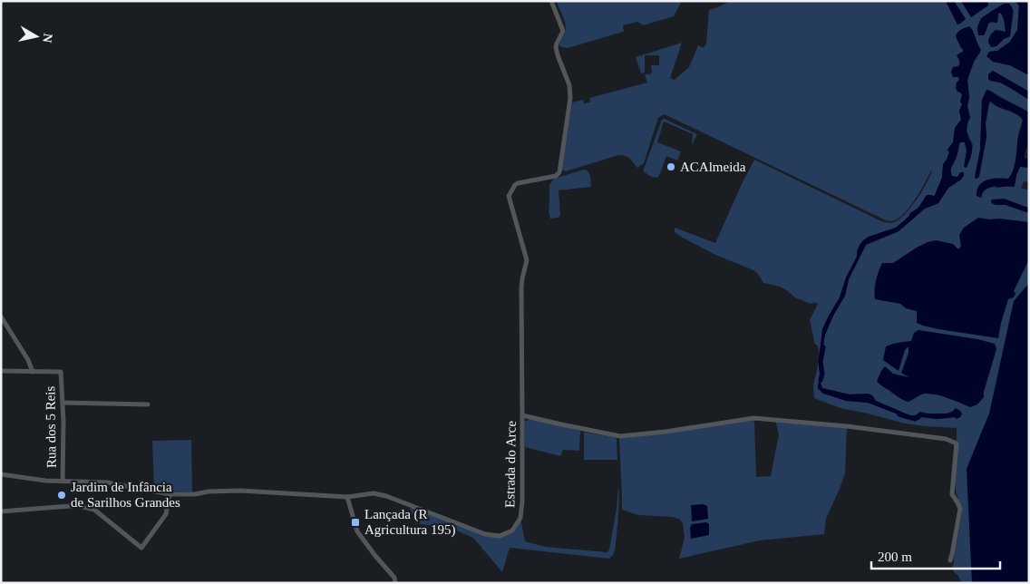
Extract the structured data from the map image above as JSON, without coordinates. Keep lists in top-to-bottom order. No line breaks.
{"streets":{"street":["Rua dos 5 Reis","Estrada do Arce"]},"crossings":[["Rua dos 5 Reis","Estrada do Arce"]],"places":{"other":["ACAlmeida","Jardim de Infância de Sarilhos Grandes"],"transit":["Lançada (R Agricultura 195)"]},"scale_bar":"200 m","north":"right"}
